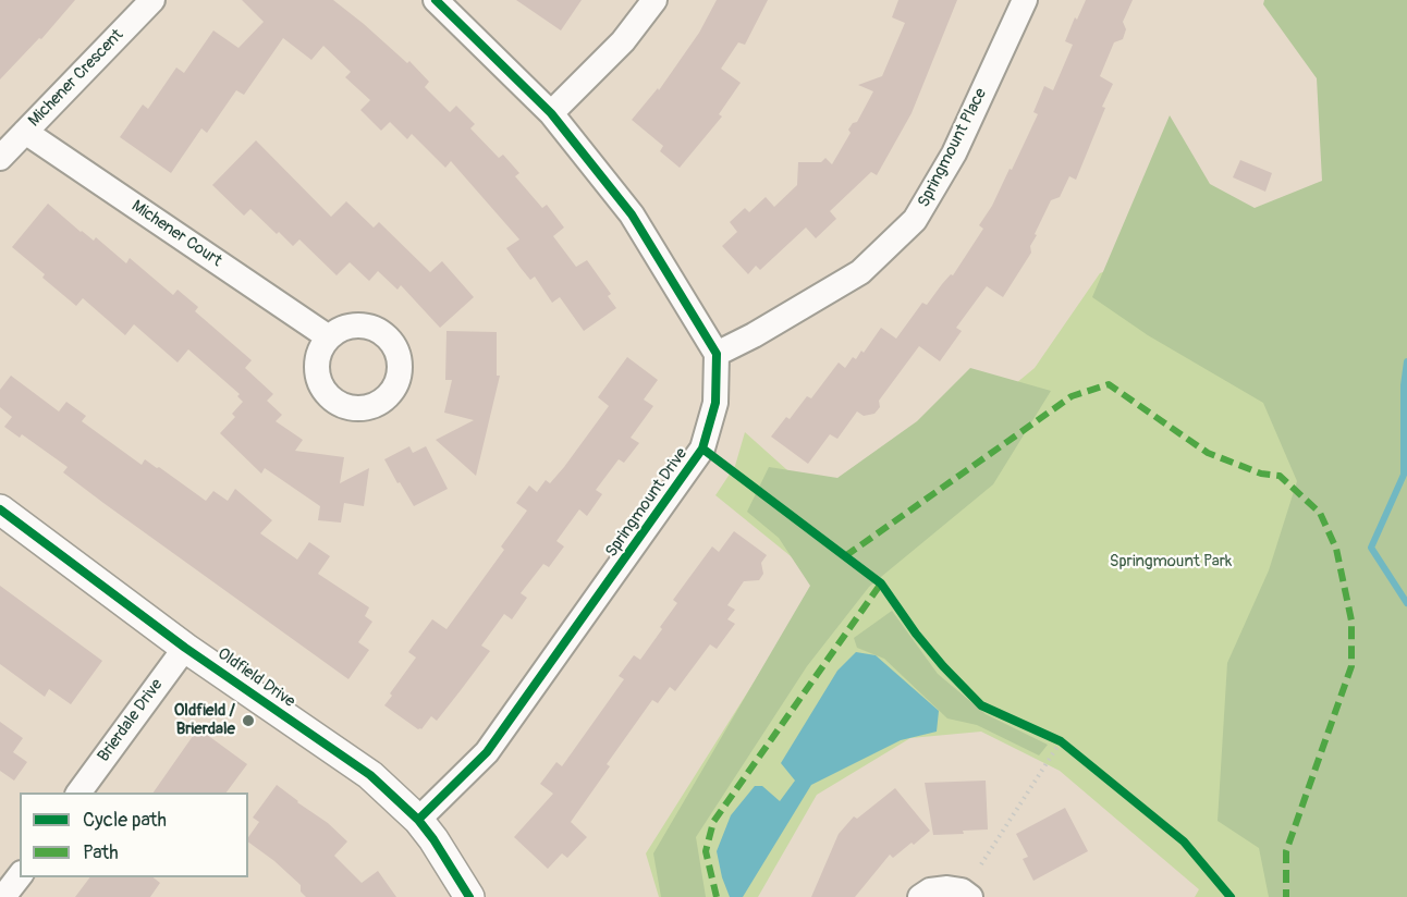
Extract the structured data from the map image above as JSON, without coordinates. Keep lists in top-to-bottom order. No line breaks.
{"streets":{"street":["Michener Crescent","Springmount Place","Michener Court","Springmount Drive","Oldfield Drive","Brierdale Drive"]},"crossings":[["Michener Crescent","Michener Court"],["Springmount Place","Springmount Drive"],["Springmount Drive","Oldfield Drive"],["Oldfield Drive","Brierdale Drive"]],"parks":["Springmount Park"],"places":["Oldfield / Brierdale"],"legend":["Cycle path","Path"]}
